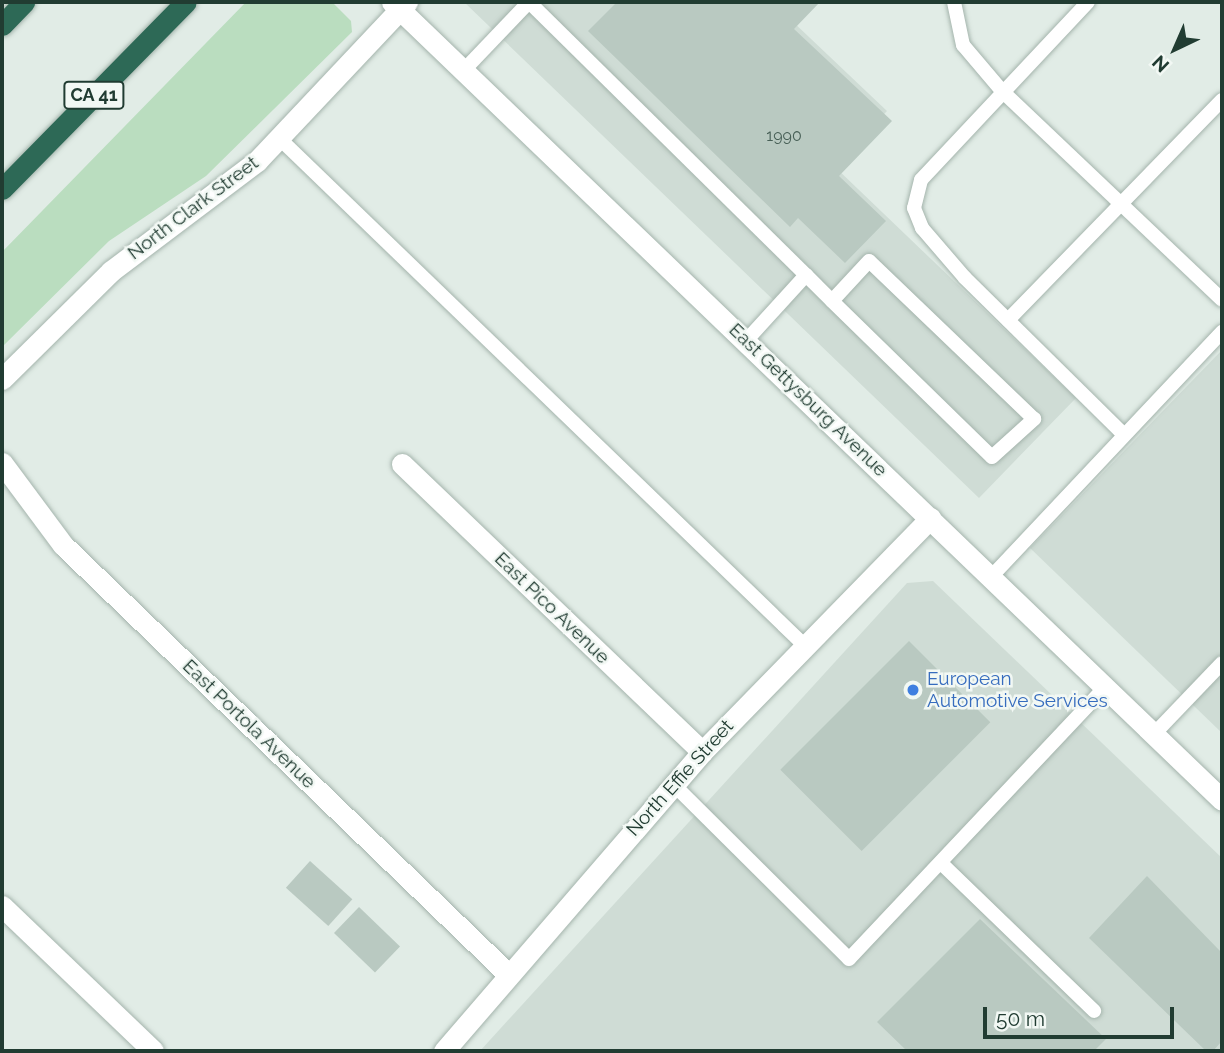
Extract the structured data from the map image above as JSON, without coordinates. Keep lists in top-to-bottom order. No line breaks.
{"streets":{"highway":["CA 41"],"street":["North Clark Street","East Gettysburg Avenue","East Pico Avenue","East Portola Avenue","North Effie Street"]},"crossings":[["North Clark Street","East Gettysburg Avenue"],["East Gettysburg Avenue","North Effie Street"],["East Pico Avenue","North Effie Street"],["East Portola Avenue","North Effie Street"]],"places":["European Automotive Services"],"house_numbers":["1990"],"scale_bar":"50 m","north":"bottom left"}
